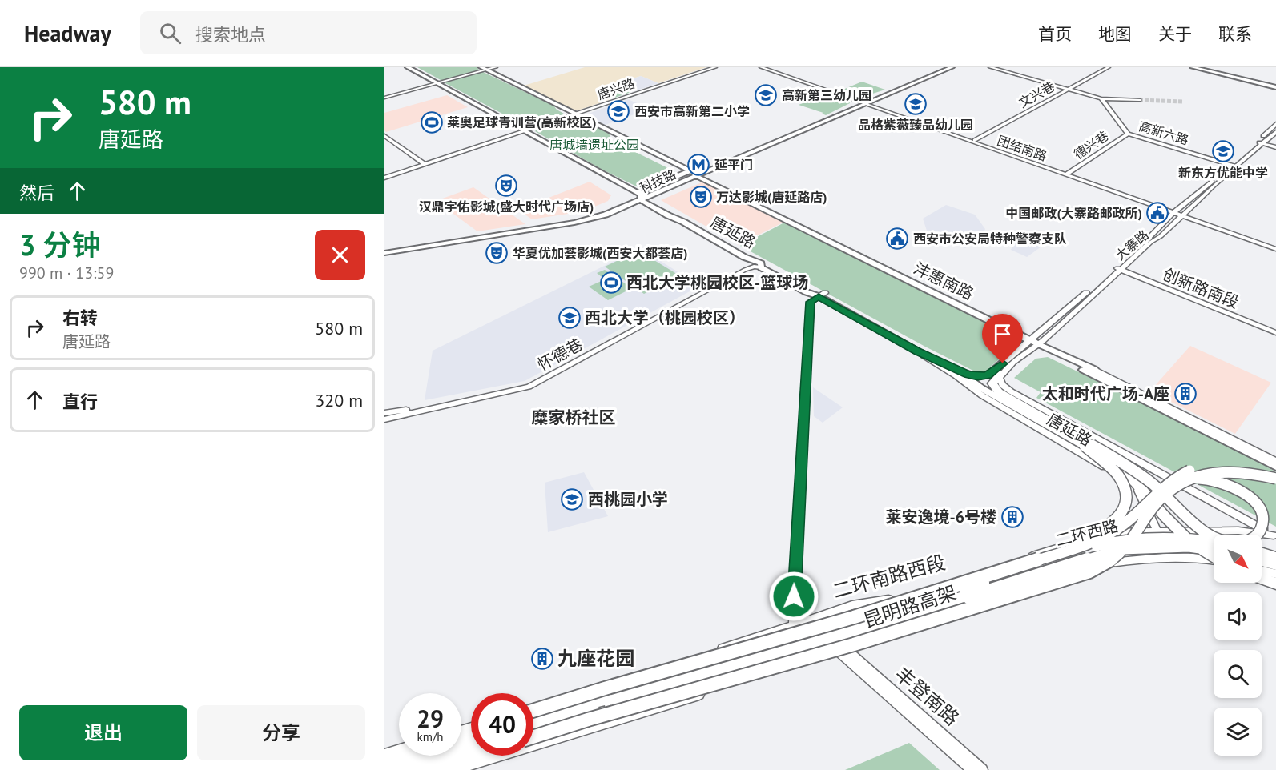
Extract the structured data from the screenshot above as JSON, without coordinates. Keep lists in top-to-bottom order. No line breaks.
{"streets":{"highway":["二环西路","二环南路西段","昆明路高架"],"main road":["唐兴路","文兴巷","高新六路","德兴巷","团结南路","科技路","唐延路","大寨路","沣惠南路","创新路南段","怀德巷","丰登南路"]},"crossings":[["唐兴路","唐延路"],["文兴巷","高新六路"],["文兴巷","团结南路"],["高新六路","德兴巷"],["高新六路","大寨路"],["德兴巷","团结南路"],["团结南路","科技路"],["团结南路","大寨路"],["科技路","唐延路"],["科技路","沣惠南路"],["唐延路","怀德巷"],["唐延路","二环南路西段"],["大寨路","沣惠南路"],["大寨路","创新路南段"],["二环西路","二环南路西段"]],"districts":["糜家桥社区"],"parks":["唐城墙遗址公园"],"places":{"school or university":["高新第三幼儿园","品格紫薇臻品幼儿园","西安市高新第二小学","新东方优能中学","西北大学（桃园校区）","西桃园小学"],"sports":["莱奥足球青训营(高新校区)","西北大学桃园校区-篮球场"],"metro station":["延平门"],"theatre":["汉鼎宇佑影城(盛大时代广场店)","万达影城(唐延路店)","华夏优加荟影城(西安大都荟店)"],"public building":["中国邮政(大寨路邮政所)","西安市公安局特种警察支队"],"building":["太和时代广场-A座","莱安逸境-6号楼","九座花园"]},"north":"bottom right","page":{"header":"Headway","search":"搜索地点","nav":["首页","地图","关于","联系"],"turn":["580 m","唐延路"],"then":"然后","heading":["3 分钟","990 m · 13:59"],"list":[{"name":"右转","note":"唐延路","value":"580 m"},{"name":"直行","value":"320 m"}],"speed":"29 km/h","limit":"40","buttons":["退出","分享"]}}
